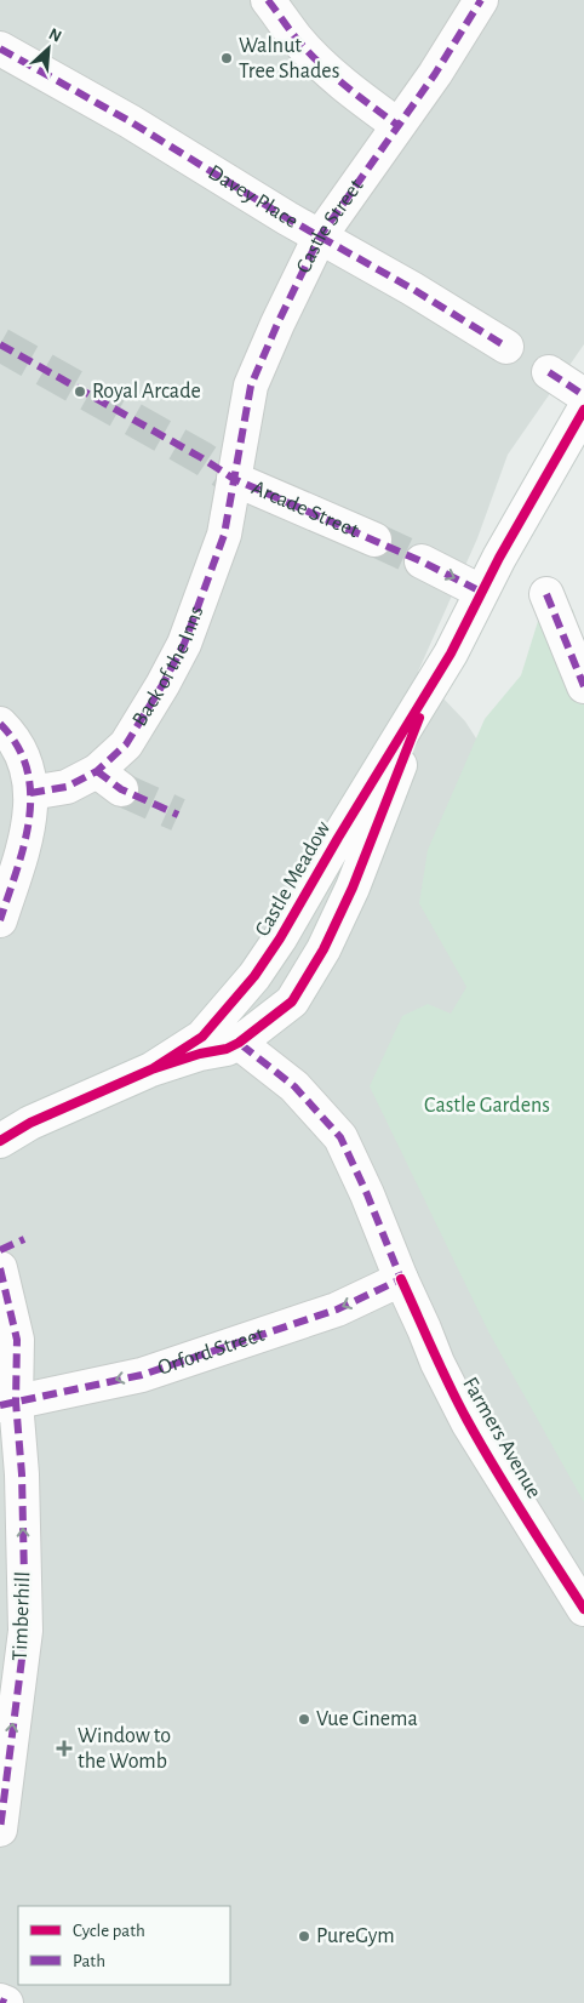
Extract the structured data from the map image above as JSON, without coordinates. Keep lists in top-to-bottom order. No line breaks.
{"streets":{"street":["Davey Place","Castle Street","Arcade Street","Back of the Inns","Castle Meadow","Orford Street","Farmers Avenue","Timberhill"]},"crossings":[["Davey Place","Castle Street"],["Castle Street","Arcade Street"],["Castle Street","Back of the Inns"],["Arcade Street","Back of the Inns"],["Castle Meadow","Farmers Avenue"],["Orford Street","Farmers Avenue"],["Orford Street","Timberhill"]],"one_way":["Timberhill"],"parks":["Castle Gardens"],"places":{"other":["Walnut Tree Shades","Royal Arcade","Vue Cinema","PureGym"],"health":["Window to the Womb"]},"legend":["Cycle path","Path"],"north":"top right"}
